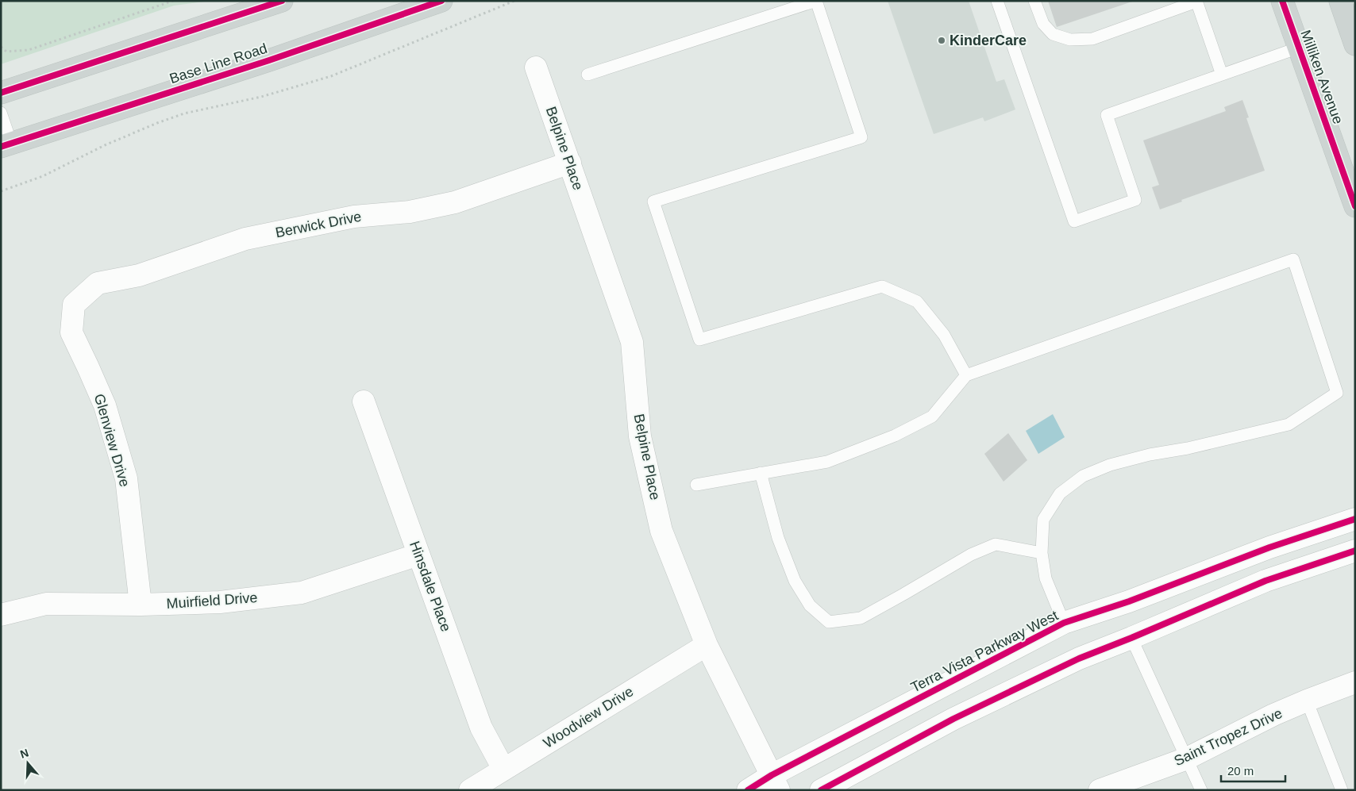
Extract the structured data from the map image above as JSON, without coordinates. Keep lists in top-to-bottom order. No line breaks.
{"streets":{"main road":["Base Line Road","Milliken Avenue"],"street":["Belpine Place","Berwick Drive","Glenview Drive","Hinsdale Place","Muirfield Drive","Terra Vista Parkway West","Woodview Drive","Saint Tropez Drive"]},"crossings":[["Belpine Place","Berwick Drive"],["Belpine Place","Terra Vista Parkway West"],["Belpine Place","Woodview Drive"],["Berwick Drive","Glenview Drive"],["Glenview Drive","Muirfield Drive"],["Hinsdale Place","Muirfield Drive"],["Hinsdale Place","Woodview Drive"]],"places":["KinderCare"],"scale_bar":"20 m","north":"top"}
